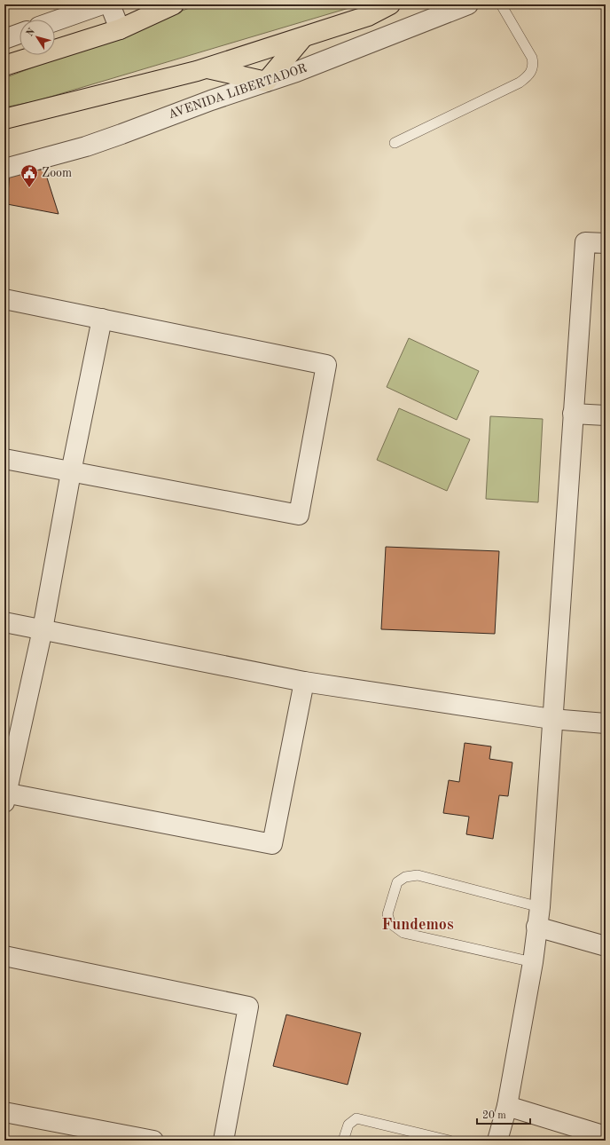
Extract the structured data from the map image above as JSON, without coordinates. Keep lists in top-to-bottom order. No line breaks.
{"streets":{"street":["AVENIDA LIBERTADOR"]},"districts":["Fundemos"],"places":{"public building":["Zoom"]},"scale_bar":"20 m","north":"top left"}
